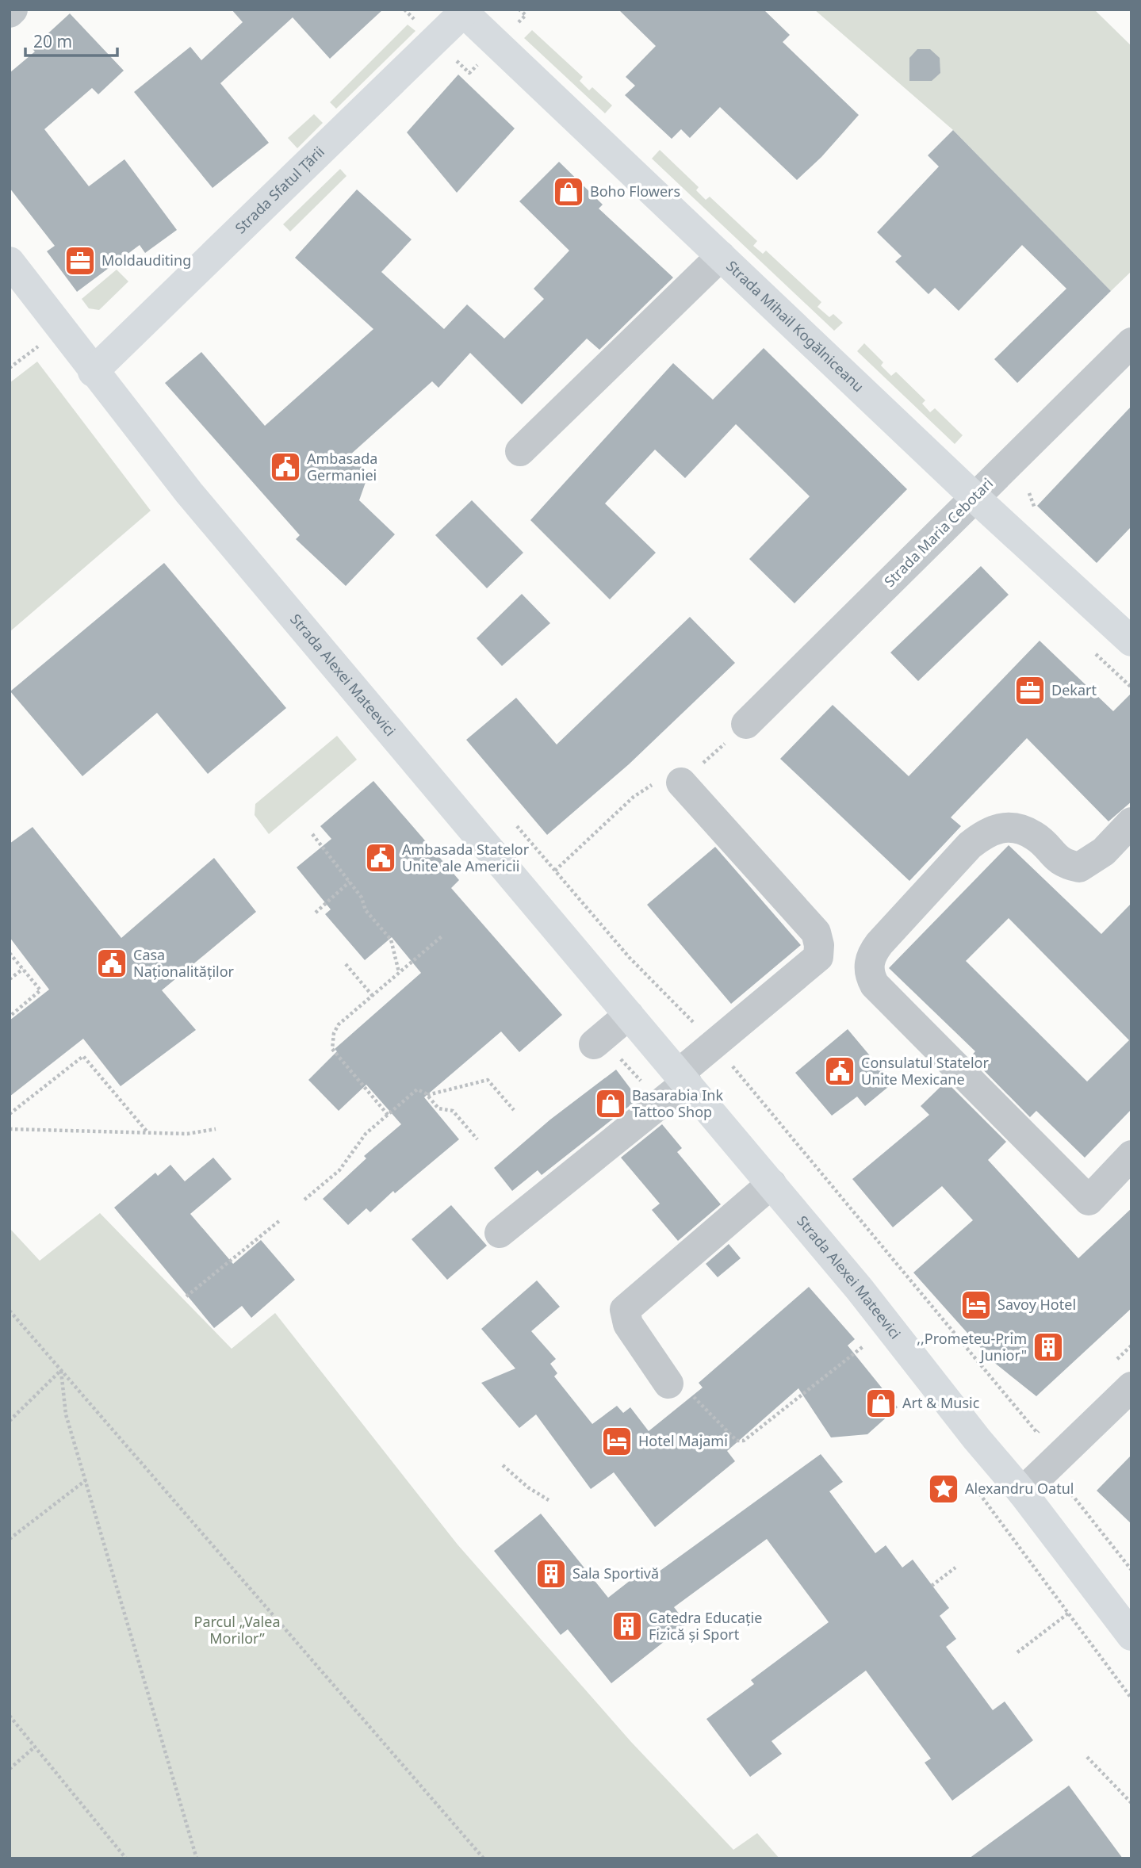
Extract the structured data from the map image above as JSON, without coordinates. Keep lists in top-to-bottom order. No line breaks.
{"streets":{"main road":["Strada Sfatul Țării","Strada Mihail Kogălniceanu","Strada Alexei Mateevici"],"street":["Strada Maria Cebotari"]},"crossings":[["Strada Sfatul Țării","Strada Mihail Kogălniceanu"],["Strada Sfatul Țării","Strada Alexei Mateevici"],["Strada Mihail Kogălniceanu","Strada Maria Cebotari"]],"parks":["Parcul „Valea Morilor”"],"places":{"shop":["Boho Flowers","Basarabia Ink Tattoo Shop","Art & Music"],"office":["Moldauditing","Dekart"],"public building":["Ambasada Germaniei","Ambasada Statelor Unite ale Americii","Casa Naționalităților","Consulatul Statelor Unite Mexicane"],"hotel":["Savoy Hotel","Hotel Majami"],"building":[",,Prometeu-Prim Junior\"","Sala Sportivă","Catedra Educație Fizică și Sport"],"place":["Alexandru Oatul"]},"scale_bar":"20 m"}
